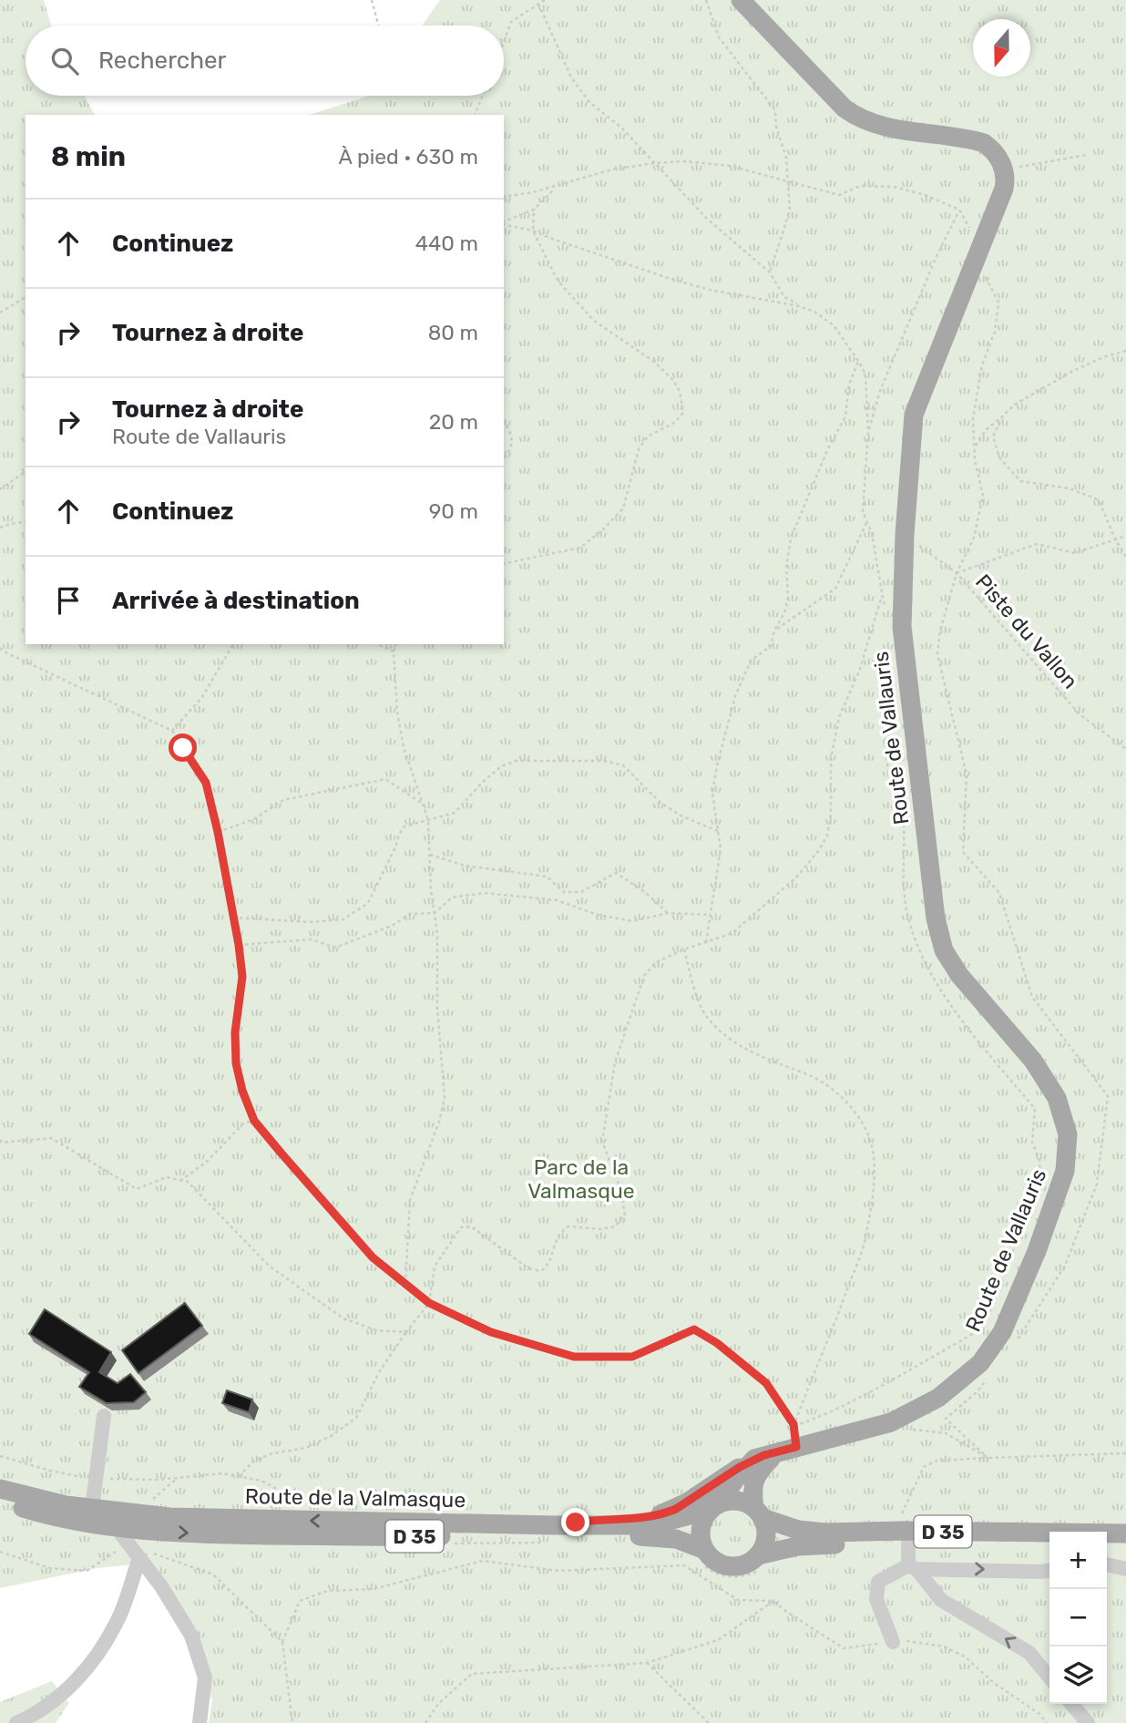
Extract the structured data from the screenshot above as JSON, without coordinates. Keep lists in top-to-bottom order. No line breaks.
{"streets":{"main road":["Route de Vallauris","Route de la Valmasque","D 35"],"path":["Piste du Vallon"]},"crossings":[["Piste du Vallon","Route de Vallauris"],["Route de Vallauris","Route de la Valmasque"],["Route de la Valmasque","D 35"]],"parks":["Parc de la Valmasque"],"north":"bottom","page":{"search":"Rechercher","heading":["8 min","À pied · 630 m"],"list":[["Continuez","440 m"],["Tournez à droite","80 m"],["Tournez à droite","Route de Vallauris","20 m"],["Continuez","90 m"],"Arrivée à destination"],"map_buttons":["+","−"]}}
